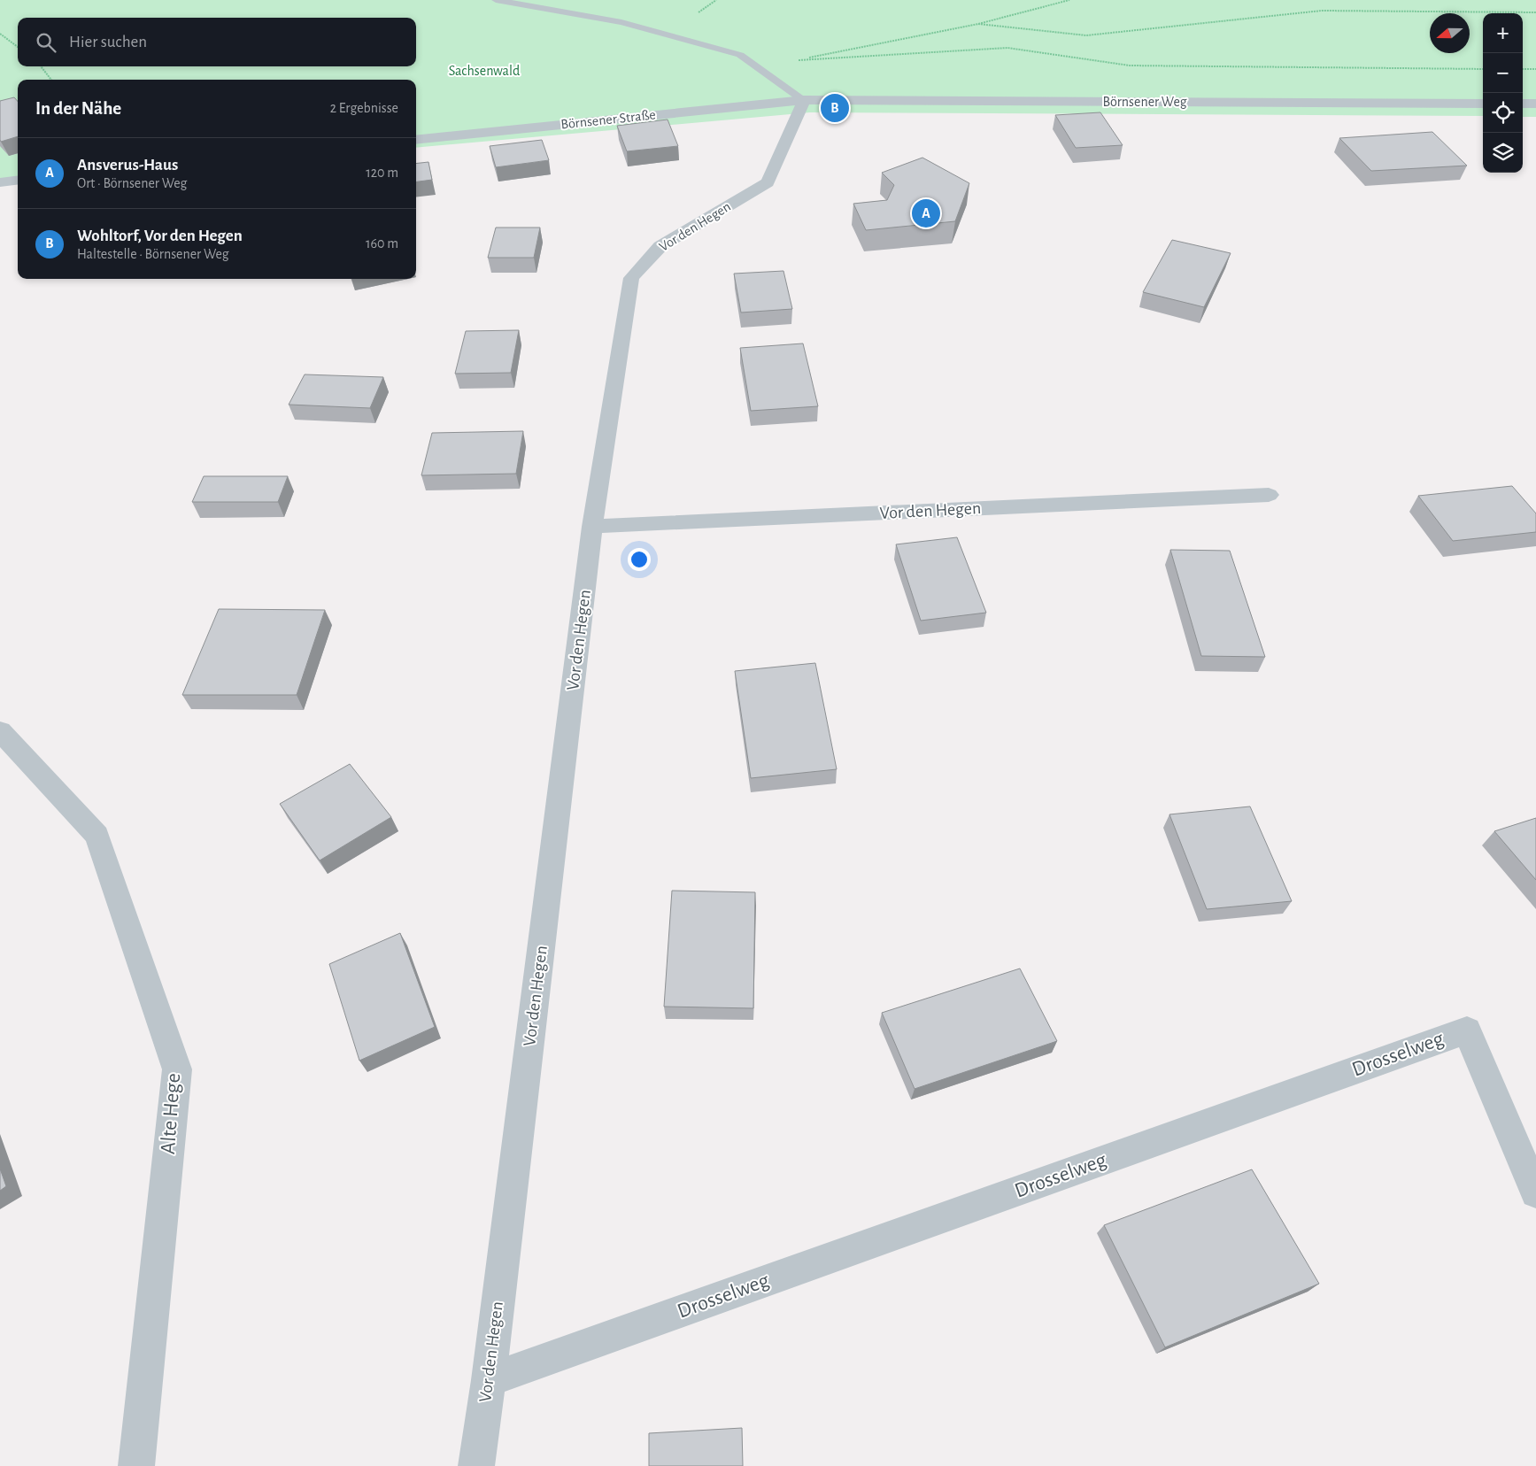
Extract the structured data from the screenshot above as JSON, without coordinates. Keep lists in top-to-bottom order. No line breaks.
{"streets":{"street":["Börnsener Weg","Börnsener Straße","Vor den Hegen","Drosselweg","Alte Hege"]},"crossings":[["Börnsener Weg","Börnsener Straße"],["Börnsener Weg","Vor den Hegen"],["Börnsener Straße","Vor den Hegen"],["Vor den Hegen","Drosselweg"]],"parks":["Sachsenwald"],"north":"left","page":{"map_buttons":["+","−"],"search":"Hier suchen","heading":["In der Nähe","2 Ergebnisse"],"pins":["B","A"],"list":[{"mark":"A","name":"Ansverus-Haus","note":"Ort · Börnsener Weg","value":"120 m"},{"mark":"B","name":"Wohltorf, Vor den Hegen","note":"Haltestelle · Börnsener Weg","value":"160 m"}]}}
